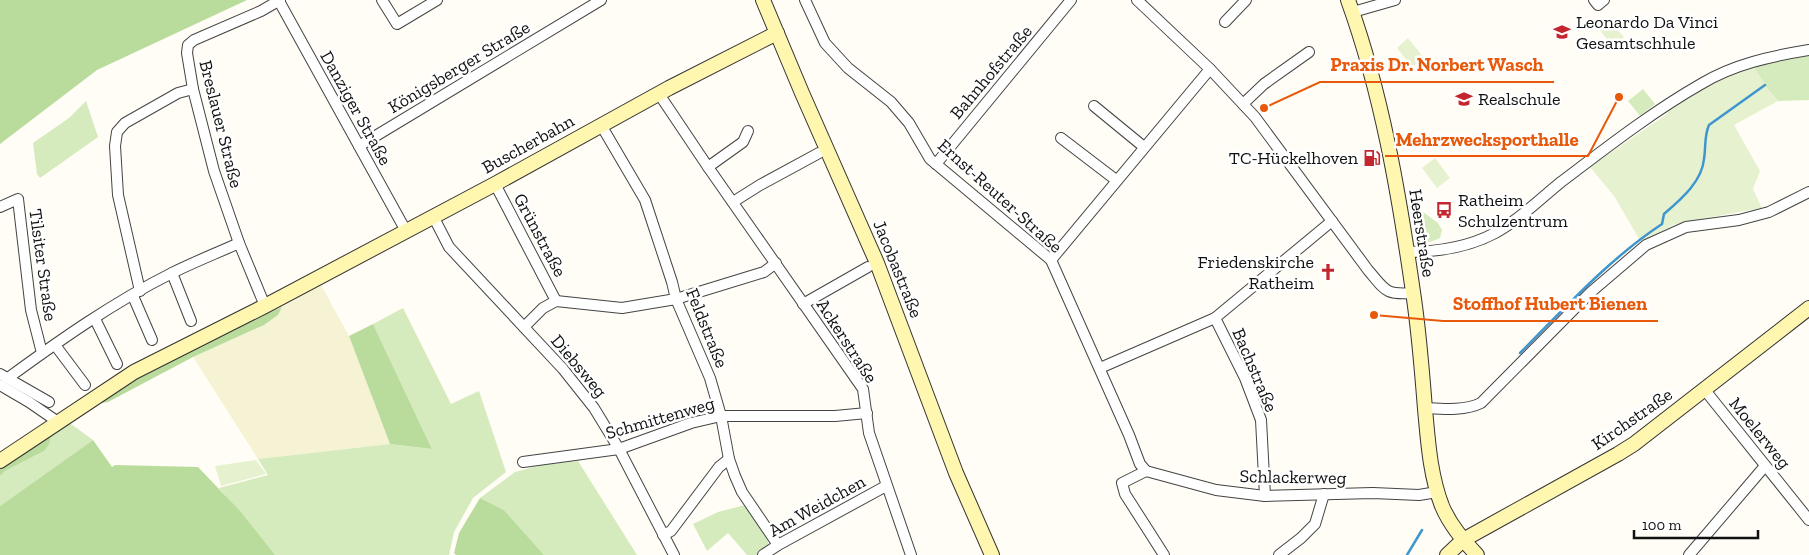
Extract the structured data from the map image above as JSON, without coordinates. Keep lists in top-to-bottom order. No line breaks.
{"streets":{"main road":["Buscherbahn","Heerstraße","Jacobastraße","Kirchstraße"],"street":["Königsberger Straße","Bahnhofstraße","Danziger Straße","Breslauer Straße","Ernst-Reuter-Straße","Grünstraße","Tilsiter Straße","Feldstraße","Ackerstraße","Diebsweg","Bachstraße","Schmittenweg","Moelerweg","Schlackerweg","Am Weidchen"]},"crossings":[["Königsberger Straße","Danziger Straße"],["Bahnhofstraße","Ernst-Reuter-Straße"],["Danziger Straße","Breslauer Straße"],["Danziger Straße","Buscherbahn"],["Breslauer Straße","Buscherbahn"],["Buscherbahn","Grünstraße"],["Buscherbahn","Jacobastraße"],["Buscherbahn","Feldstraße"],["Buscherbahn","Ackerstraße"],["Buscherbahn","Diebsweg"],["Ernst-Reuter-Straße","Schlackerweg"],["Heerstraße","Kirchstraße"],["Heerstraße","Schlackerweg"],["Feldstraße","Schmittenweg"],["Feldstraße","Am Weidchen"],["Ackerstraße","Schmittenweg"],["Ackerstraße","Am Weidchen"],["Diebsweg","Schmittenweg"],["Bachstraße","Schlackerweg"],["Kirchstraße","Moelerweg"]],"places":{"school or university":["Leonardo Da Vinci Gesamtschhule","Realschule"],"other":["Mehrzwecksporthalle","Praxis Dr. Norbert Wasch","Stoffhof Hubert Bienen"],"fuel station":["TC-Hückelhoven"],"bus stop":["Ratheim Schulzentrum"],"church":["Friedenskirche Ratheim"]},"scale_bar":"100 m"}
